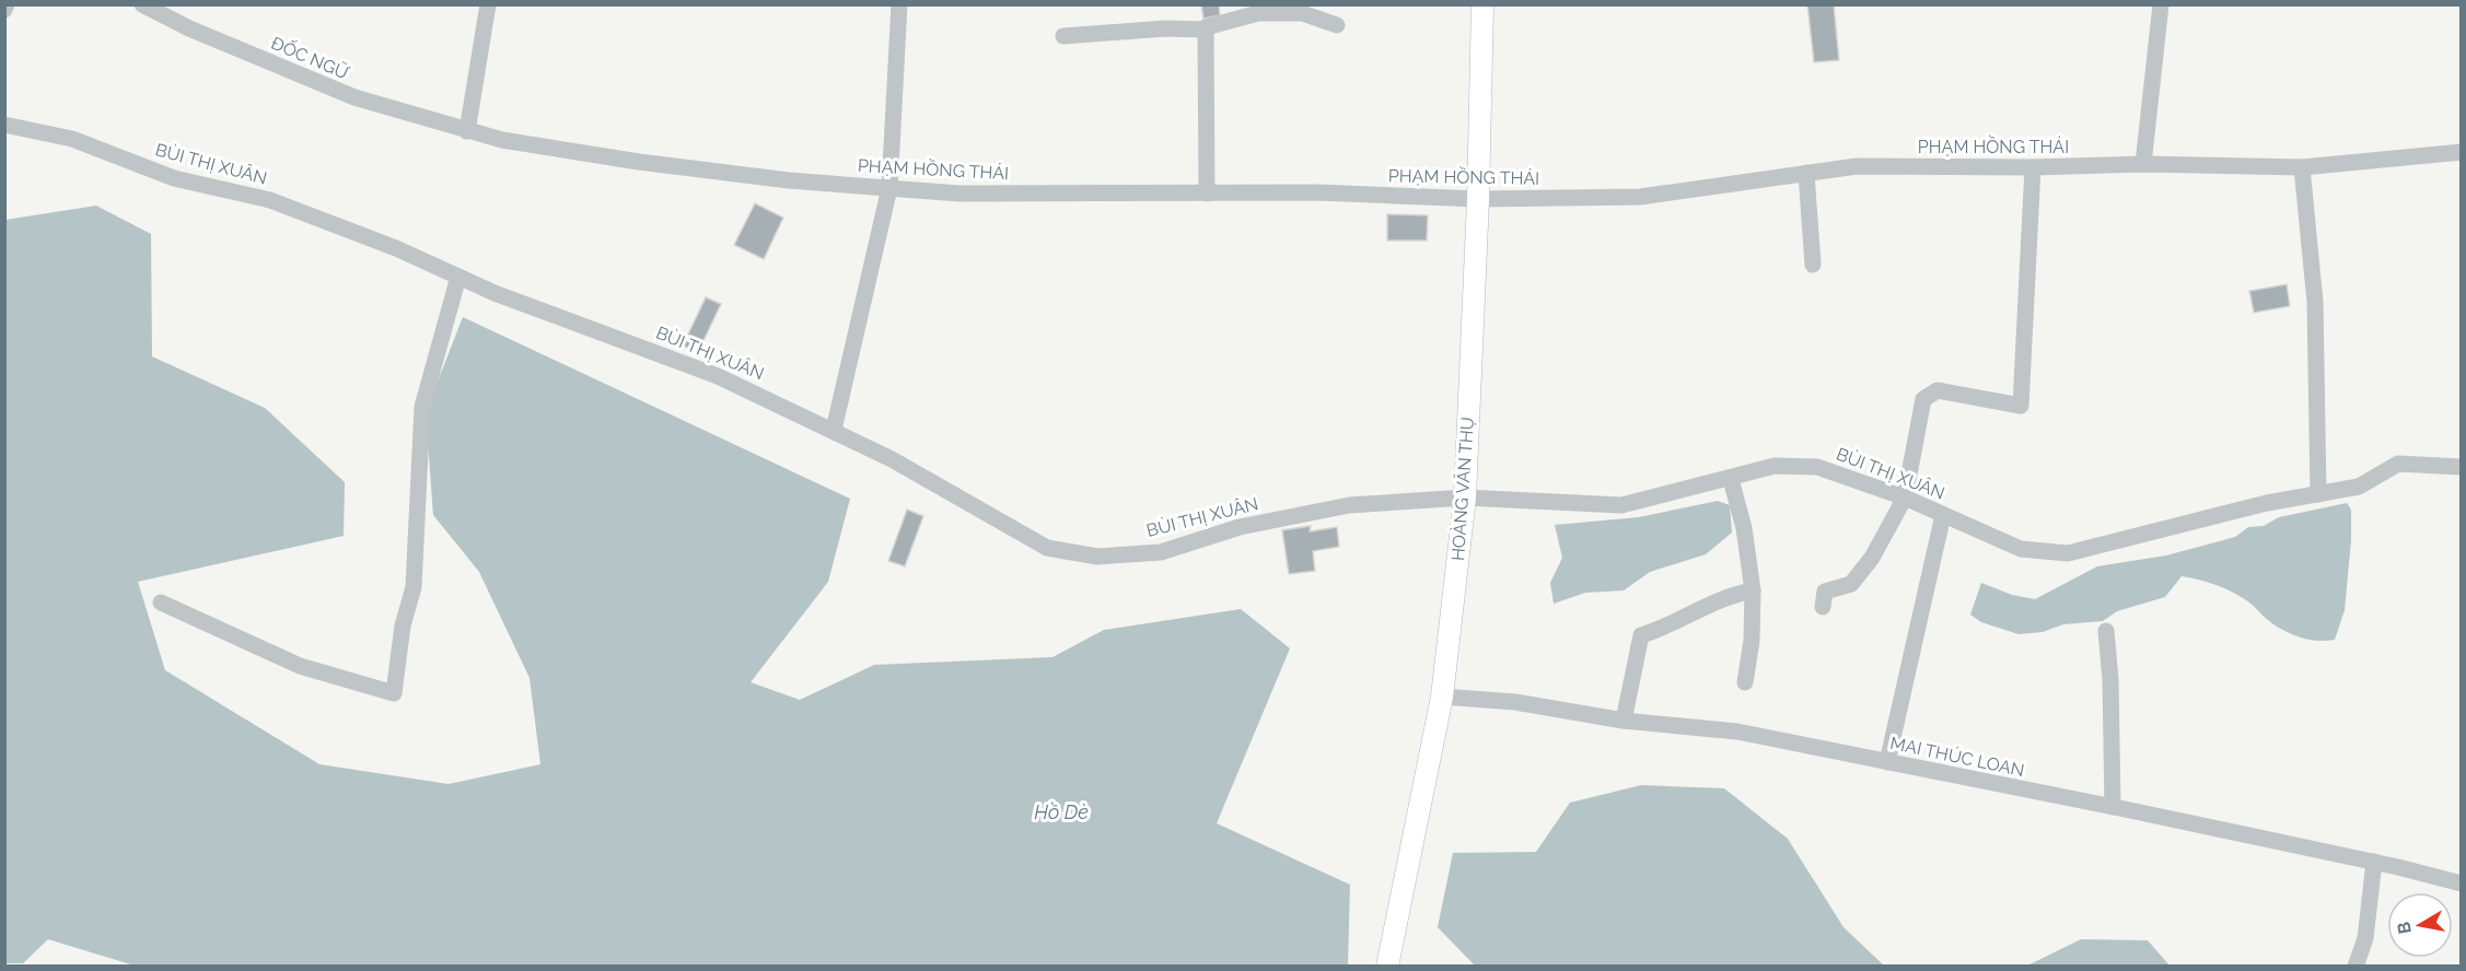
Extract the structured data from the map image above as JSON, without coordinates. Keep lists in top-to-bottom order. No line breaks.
{"streets":{"main road":["HOÀNG VĂN THỤ"],"street":["ĐỐC NGỮ","PHẠM HỒNG THÁI","BÙI THỊ XUÂN","MAI THÚC LOAN"]},"crossings":[["ĐỐC NGỮ","PHẠM HỒNG THÁI"],["PHẠM HỒNG THÁI","HOÀNG VĂN THỤ"],["BÙI THỊ XUÂN","HOÀNG VĂN THỤ"],["HOÀNG VĂN THỤ","MAI THÚC LOAN"]],"water":["Hồ Dè"],"north":"left"}
